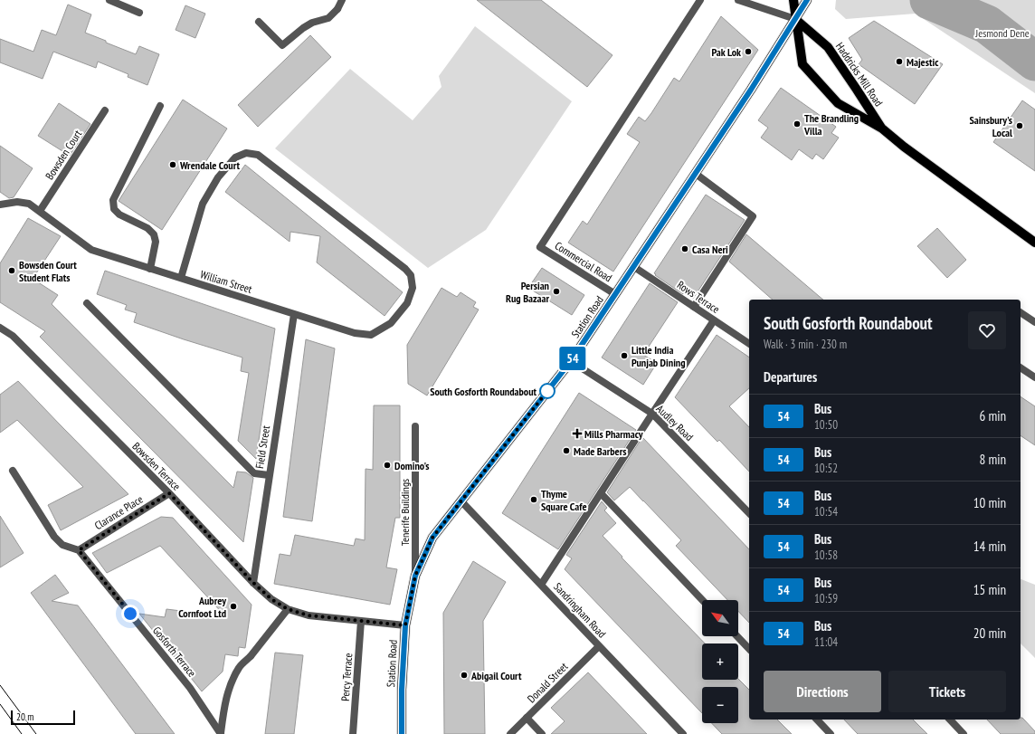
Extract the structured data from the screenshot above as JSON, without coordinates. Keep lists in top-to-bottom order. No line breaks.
{"streets":{"main road":["Haddricks Mill Road","Station Road"],"street":["Bowsden Court","Commercial Road","William Street","Rows Terrace","Audley Road","Field Street","Bowsden Terrace","Clarance Place","Tenerife Buildings","Sandringham Road","Gosforth Terrace","Percy Terrace","Donald Street"]},"crossings":[["Haddricks Mill Road","Station Road"],["Bowsden Court","William Street"],["Commercial Road","Station Road"],["William Street","Field Street"],["Rows Terrace","Station Road"],["Station Road","Audley Road"],["Station Road","Bowsden Terrace"],["Station Road","Tenerife Buildings"],["Station Road","Sandringham Road"],["Field Street","Bowsden Terrace"],["Bowsden Terrace","Clarance Place"],["Bowsden Terrace","Percy Terrace"],["Clarance Place","Gosforth Terrace"],["Sandringham Road","Donald Street"]],"parks":["Jesmond Dene"],"places":{"other":["Pak Lok","Majestic","The Brandling Villa","Sainsbury's Local","Wrendale Court","Casa Neri","Bowsden Court Student Flats","Persian Rug Bazaar","Little India Punjab Dining","South Gosforth Roundabout","Made Barbers","Domino's","Thyme Square Cafe","Aubrey Cornfoot Ltd","Abigail Court"],"health":["Mills Pharmacy"]},"lines":["bus line 54"],"scale_bar":"20 m","north":"top left","page":{"on_map":"54","heading":[["South Gosforth Roundabout","Walk · 3 min · 230 m"],"Departures"],"list":[{"mark":"54","name":"Bus","note":"10:50","value":"6 min"},{"mark":"54","name":"Bus","note":"10:52","value":"8 min"},{"mark":"54","name":"Bus","note":"10:54","value":"10 min"},{"mark":"54","name":"Bus","note":"10:58","value":"14 min"},{"mark":"54","name":"Bus","note":"10:59","value":"15 min"},{"mark":"54","name":"Bus","note":"11:04","value":"20 min"}],"map_buttons":["+","−"],"buttons":["Directions","Tickets"],"scale":"20 m"}}
